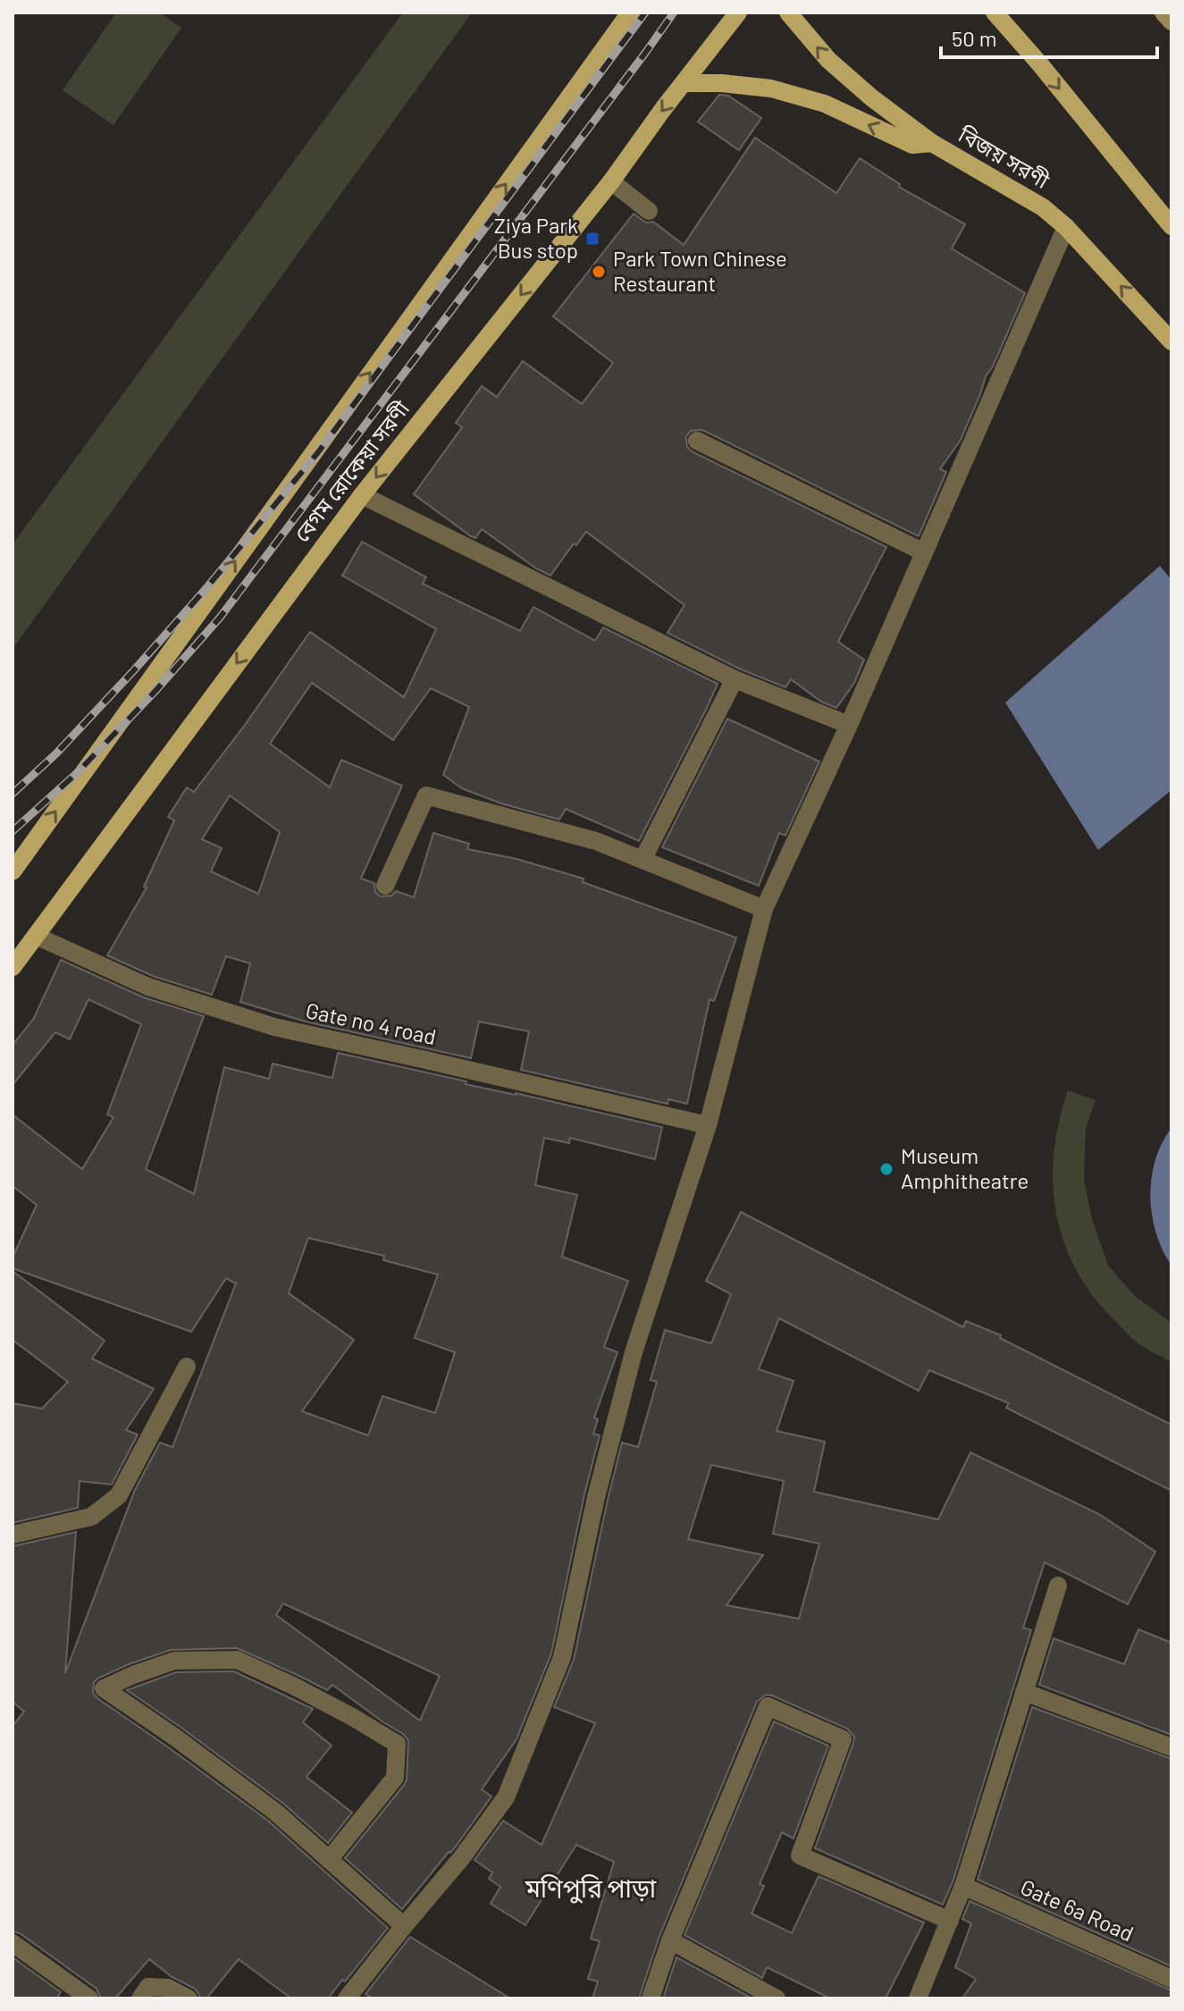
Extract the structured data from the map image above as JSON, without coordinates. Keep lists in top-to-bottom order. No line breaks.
{"streets":{"main road":["বিজয় সরণী","বেগম রোকেয়া সরণী"],"street":["Gate no 4 road","Gate 6a Road"]},"crossings":[["বিজয় সরণী","বেগম রোকেয়া সরণী"],["বেগম রোকেয়া সরণী","Gate no 4 road"]],"districts":["মণিপুরি পাড়া"],"places":{"transit":["Ziya Park Bus stop"],"other":["Park Town Chinese Restaurant","Museum Amphitheatre"]},"scale_bar":"50 m"}
